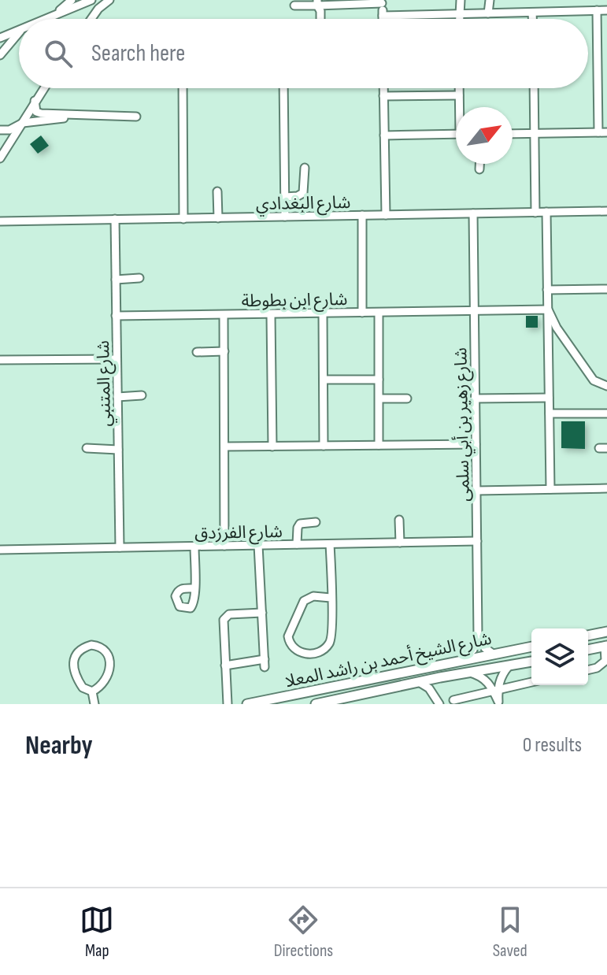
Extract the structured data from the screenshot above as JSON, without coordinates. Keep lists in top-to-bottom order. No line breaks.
{"streets":{"main road":["شارع الشيخ أحمد بن راشد المعلا"],"street":["شارع البغدادي","شارع ابن بطوطة","شارع المتنبي","شارع زهير بن أبي سلمى","شارع الفرزدق"]},"crossings":[["شارع البغدادي","شارع المتنبي"],["شارع البغدادي","شارع زهير بن أبي سلمى"],["شارع ابن بطوطة","شارع المتنبي"],["شارع ابن بطوطة","شارع زهير بن أبي سلمى"],["شارع المتنبي","شارع الفرزدق"],["شارع زهير بن أبي سلمى","شارع الفرزدق"]],"north":"top right","page":{"search":"Search here","heading":["Nearby","0 results"],"nav":["Map","Directions","Saved"]}}
